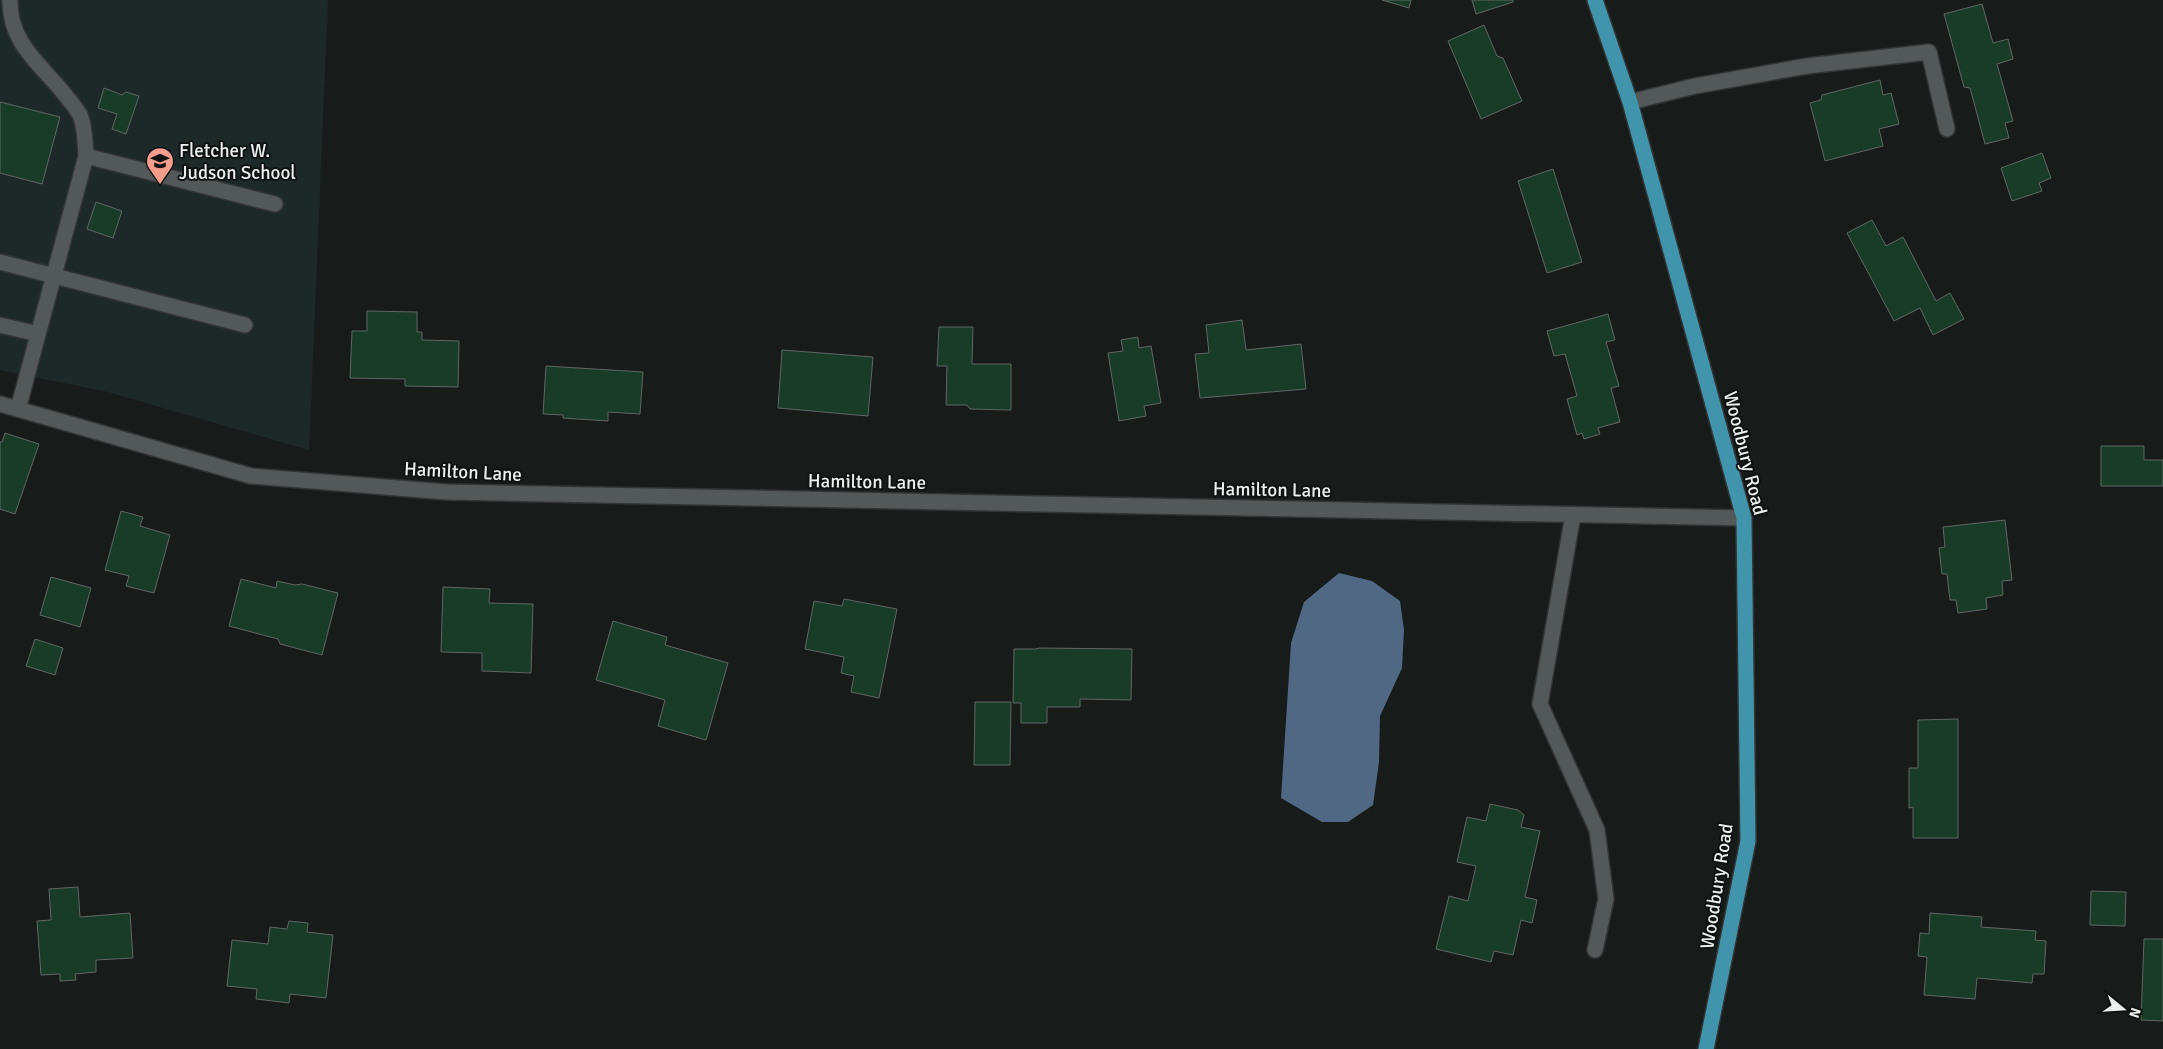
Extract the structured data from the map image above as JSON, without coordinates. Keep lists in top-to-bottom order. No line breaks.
{"streets":{"main road":["Woodbury Road"],"street":["Hamilton Lane"]},"crossings":[["Woodbury Road","Hamilton Lane"]],"places":{"school or university":["Fletcher W. Judson School"]},"north":"right"}
